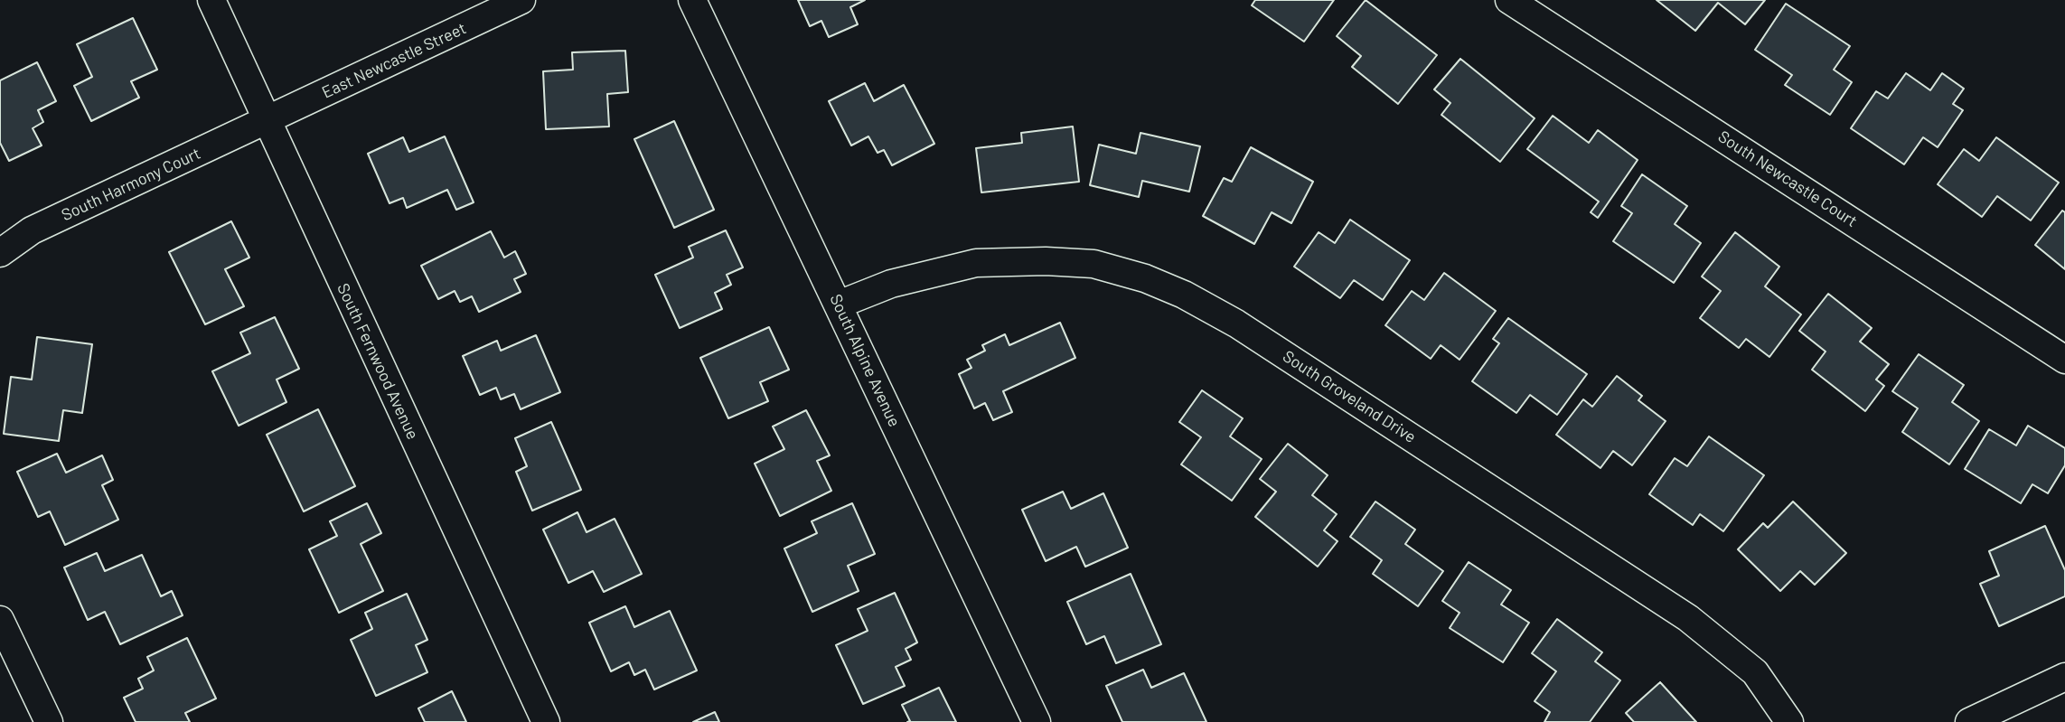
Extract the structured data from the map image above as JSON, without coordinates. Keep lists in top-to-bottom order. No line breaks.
{"streets":{"street":["East Newcastle Street","South Newcastle Court","South Harmony Court","South Alpine Avenue","South Fernwood Avenue","South Groveland Drive"]},"crossings":[["East Newcastle Street","South Harmony Court"],["East Newcastle Street","South Fernwood Avenue"],["South Harmony Court","South Fernwood Avenue"],["South Alpine Avenue","South Groveland Drive"]]}
